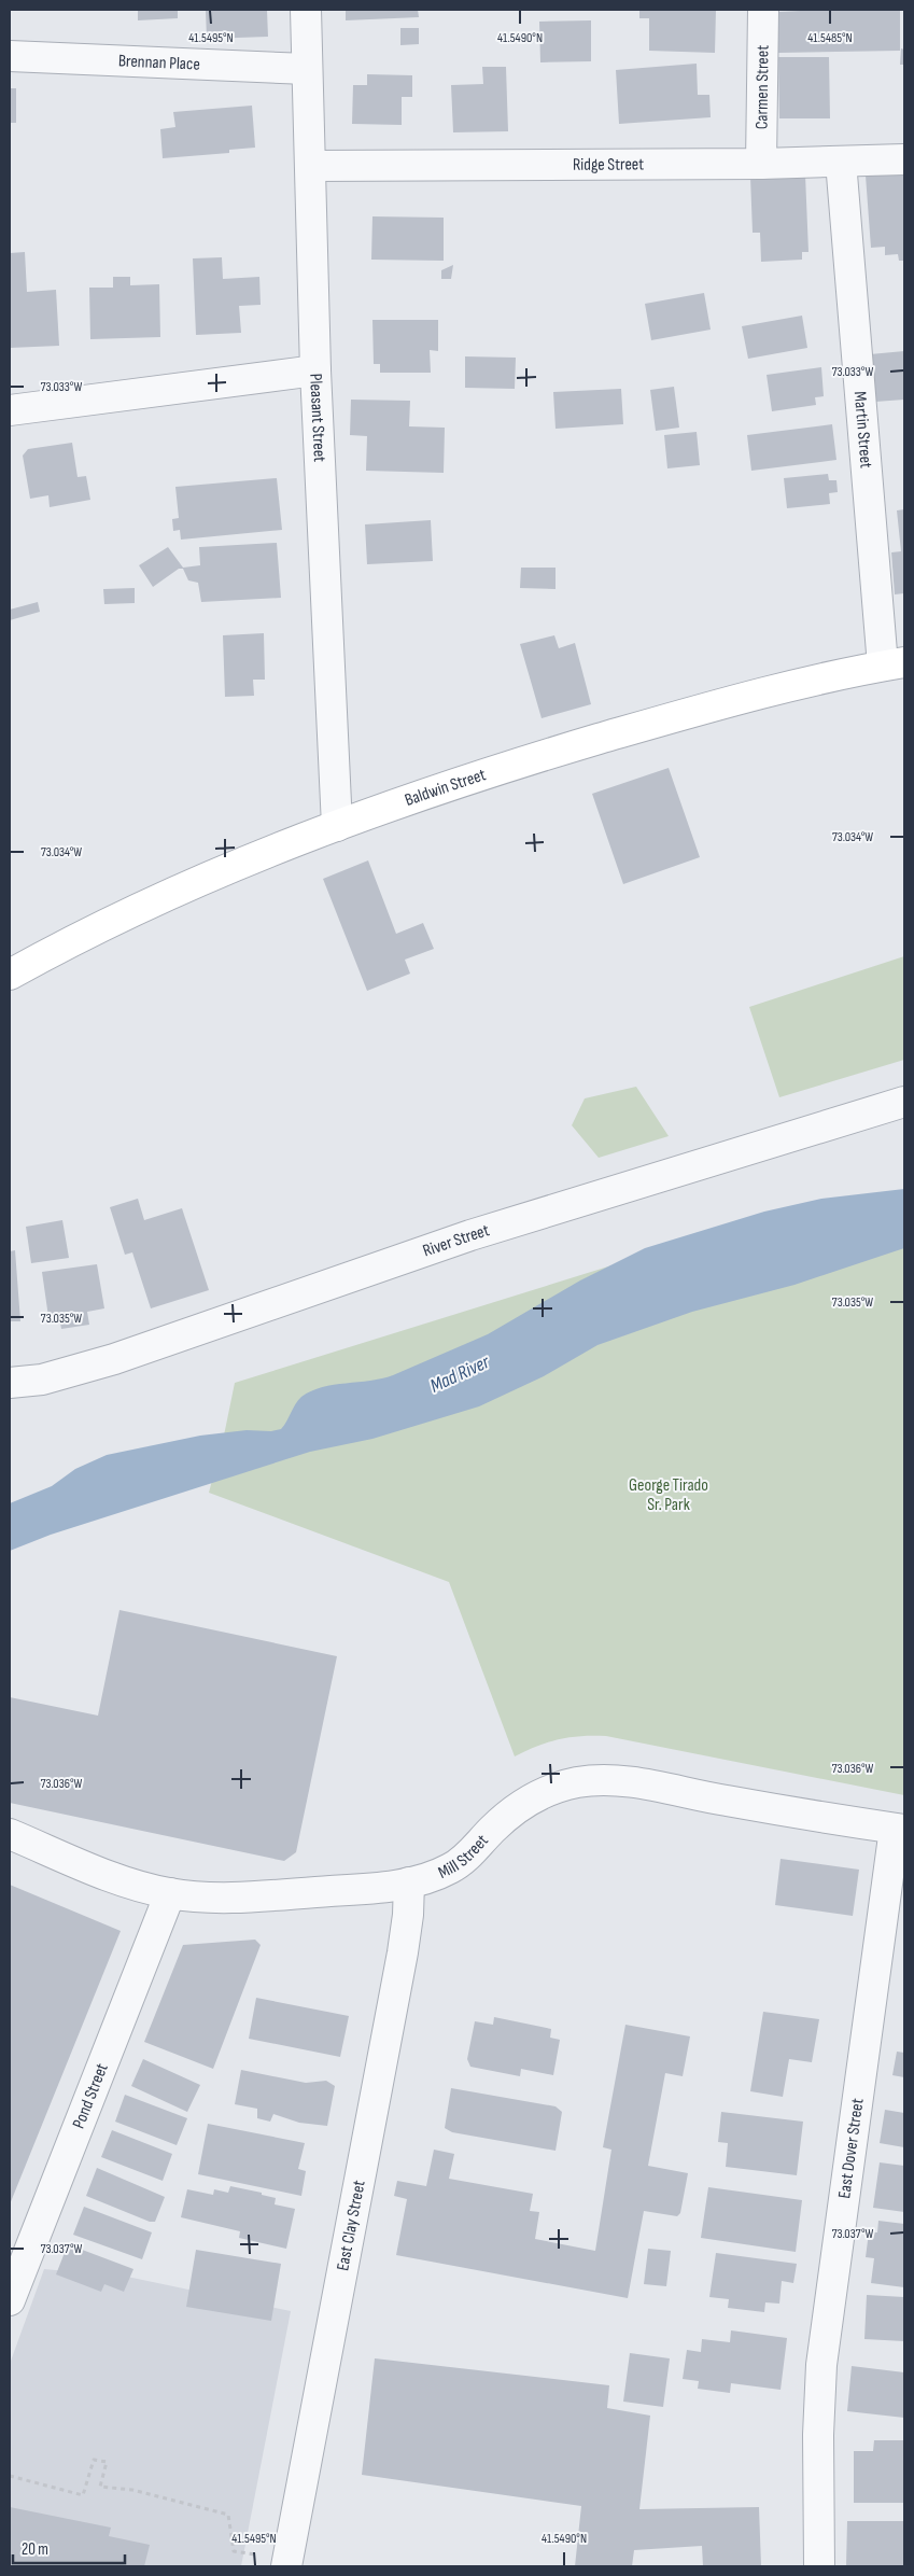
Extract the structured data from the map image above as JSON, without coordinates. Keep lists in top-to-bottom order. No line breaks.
{"streets":{"main road":["Baldwin Street"],"street":["Brennan Place","Carmen Street","Ridge Street","Pleasant Street","Martin Street","River Street","Mill Street","Pond Street","East Dover Street","East Clay Street"]},"crossings":[["Brennan Place","Pleasant Street"],["Carmen Street","Ridge Street"],["Ridge Street","Pleasant Street"],["Ridge Street","Martin Street"],["Pleasant Street","Baldwin Street"],["Martin Street","Baldwin Street"],["Mill Street","Pond Street"],["Mill Street","East Dover Street"],["Mill Street","East Clay Street"]],"water":["Mad River"],"parks":["George Tirado Sr. Park"],"scale_bar":"20 m","coordinates":["41.5495°N","41.5490°N","41.5485°N","73.033°W","73.034°W","73.035°W","73.036°W","73.037°W"]}
